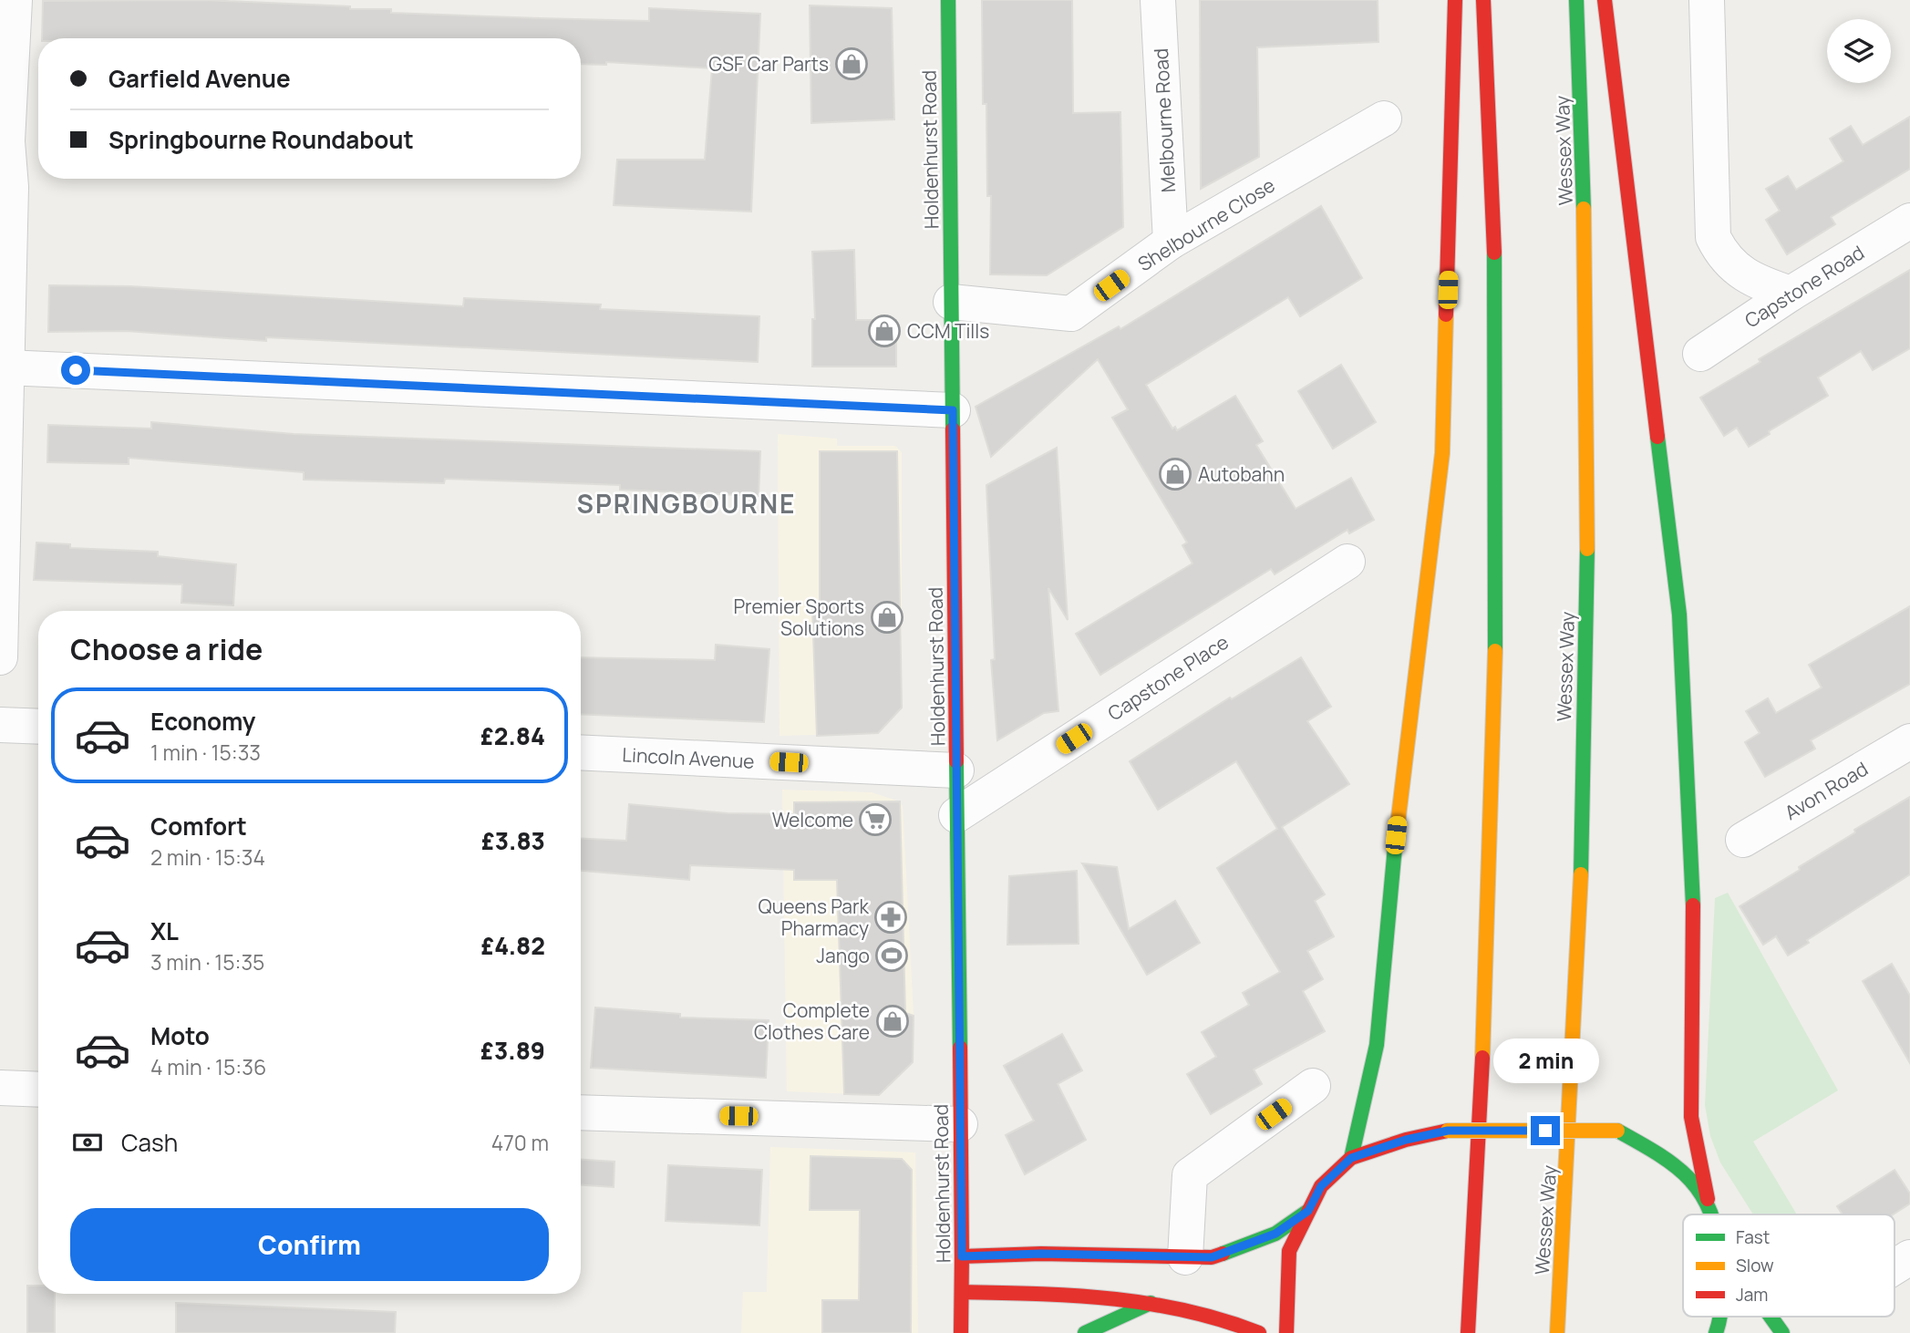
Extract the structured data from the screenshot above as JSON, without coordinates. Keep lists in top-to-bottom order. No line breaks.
{"streets":{"main road":["Holdenhurst Road","Wessex Way"],"street":["Melbourne Road","Shelbourne Close","Capstone Road","Capstone Place","Lincoln Avenue","Avon Road"]},"crossings":[["Melbourne Road","Shelbourne Close"],["Holdenhurst Road","Shelbourne Close"],["Holdenhurst Road","Capstone Place"],["Holdenhurst Road","Lincoln Avenue"]],"districts":["SPRINGBOURNE"],"places":{"shop":["GSF Car Parts","CCM Tills","Autobahn","Premier Sports Solutions","Complete Clothes Care"],"supermarket":["Welcome"],"pharmacy":["Queens Park Pharmacy"],"sports":["Jango"]},"legend":["Fast","Slow","Jam"],"page":{"banner":["Garfield Avenue","Springbourne Roundabout"],"heading":"Choose a ride","list":[{"name":"Economy","note":"1 min · 15:33","value":"£2.84"},{"name":"Comfort","note":"2 min · 15:34","value":"£3.83"},{"name":"XL","note":"3 min · 15:35","value":"£4.82"},{"name":"Moto","note":"4 min · 15:36","value":"£3.89"}],"bubble":"2 min","pay":["Cash","470 m"],"buttons":"Confirm"}}
